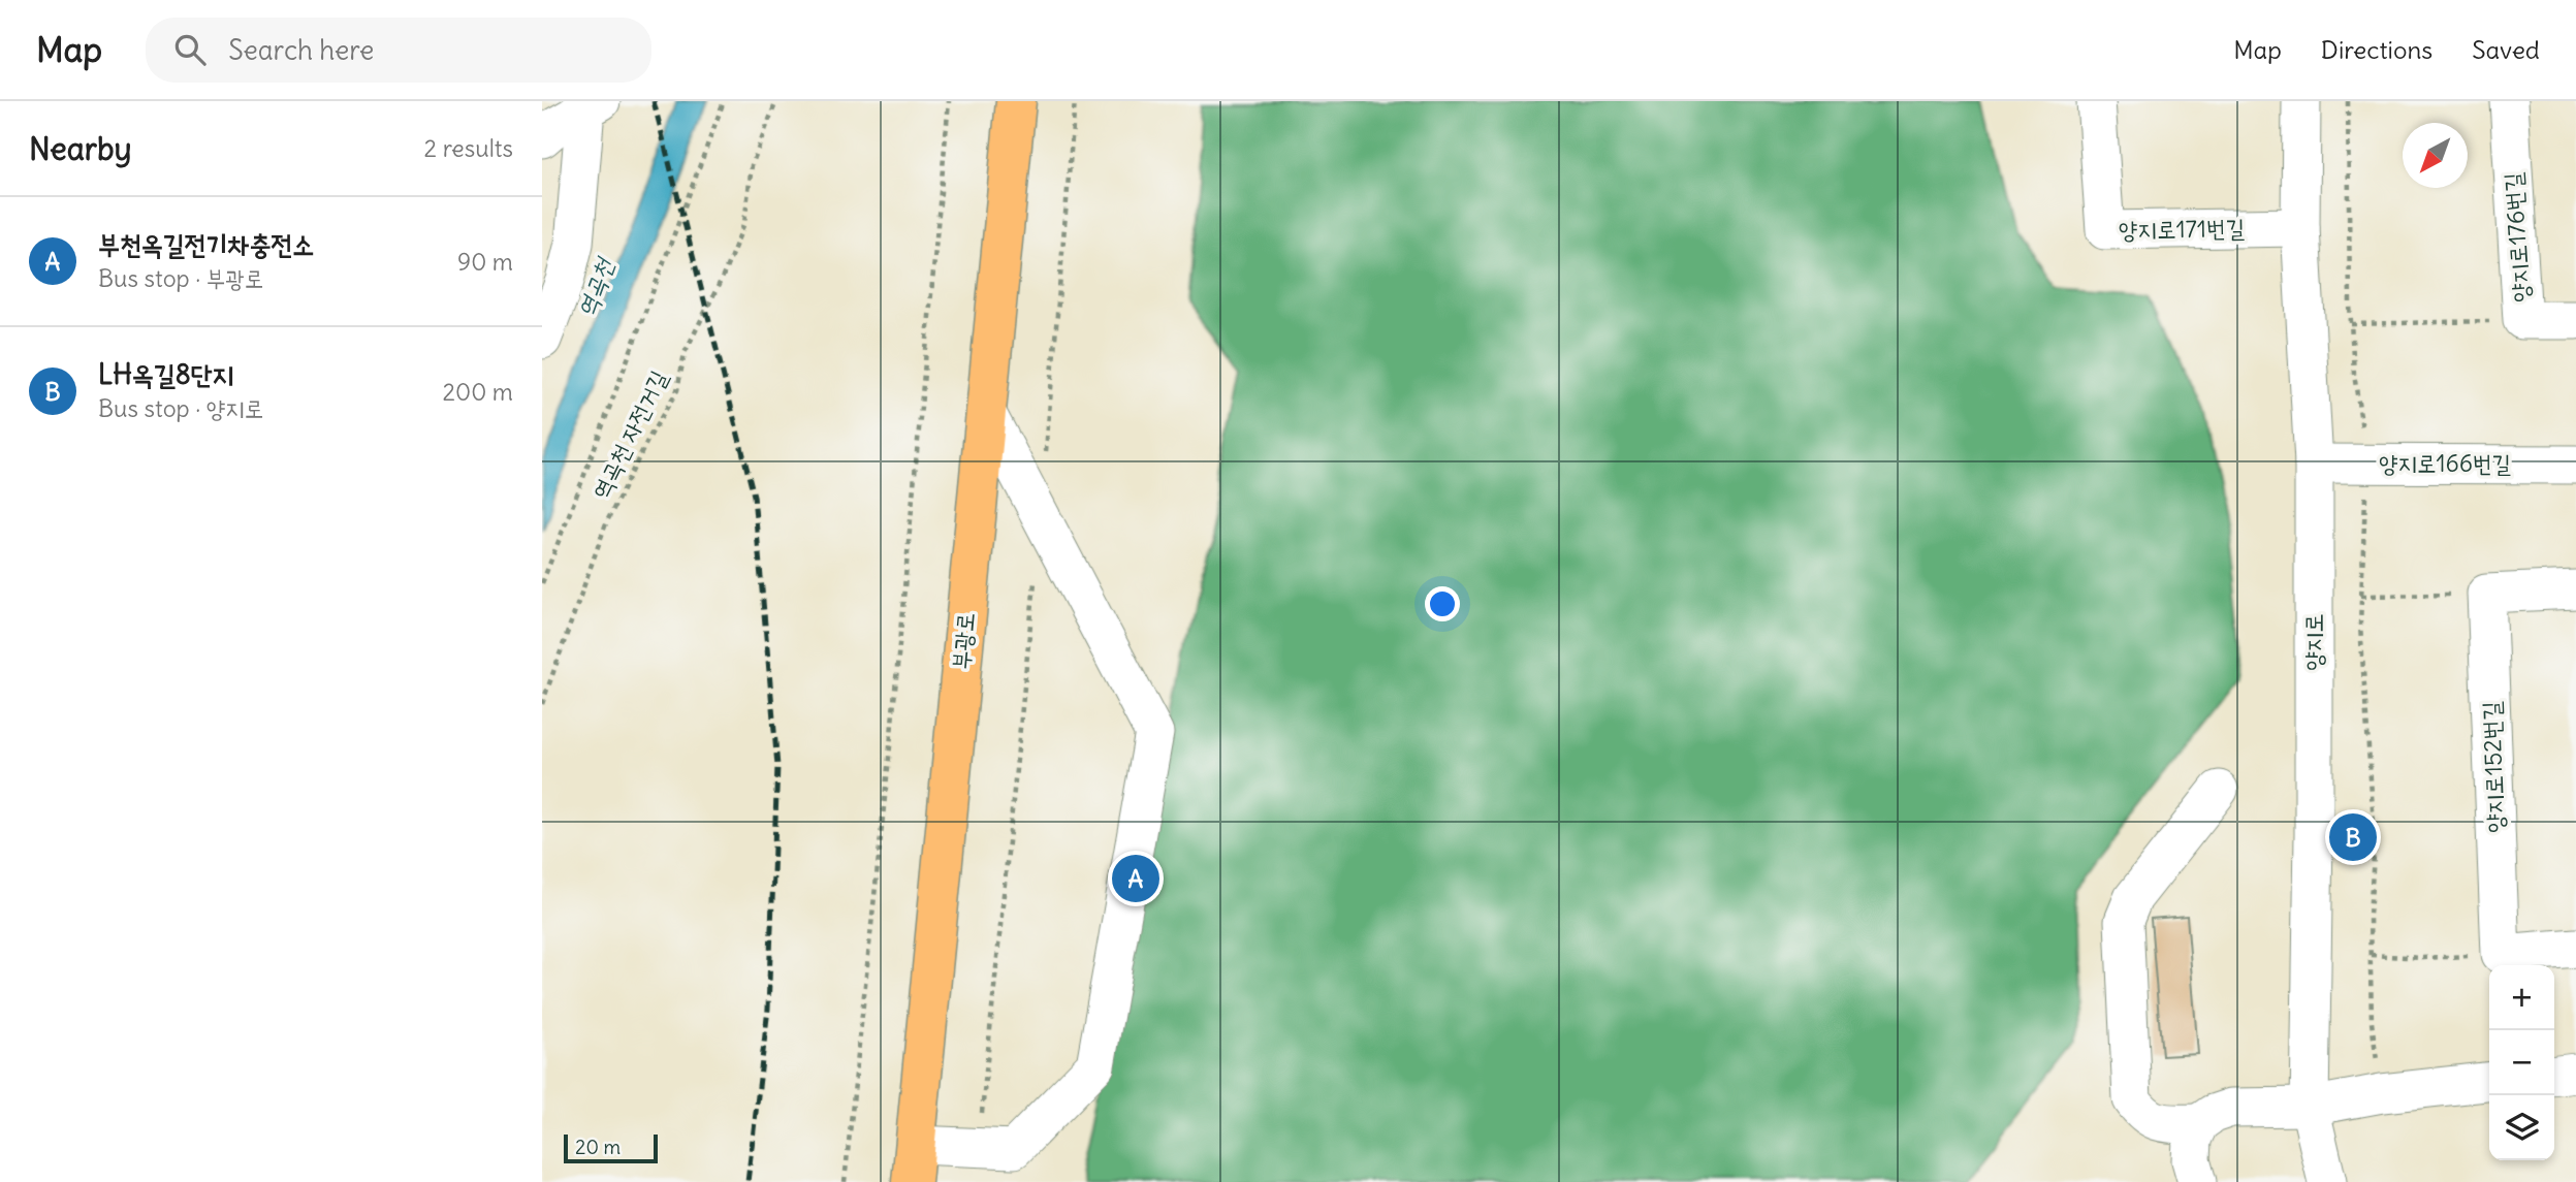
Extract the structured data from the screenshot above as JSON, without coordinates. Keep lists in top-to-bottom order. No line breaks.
{"streets":{"main road":["부광로"],"street":["양지로171번길","양지로176번길","양지로166번길","양지로","양지로152번길"],"path":["역곡천 자전거길"]},"crossings":[["양지로171번길","양지로"],["양지로166번길","양지로"]],"water":["역곡천"],"scale_bar":"20 m","north":"bottom left","page":{"header":"Map","search":"Search here","nav":["Map","Directions","Saved"],"heading":["Nearby","2 results"],"list":[{"mark":"A","name":"부천옥길전기차충전소","note":"Bus stop · 부광로","value":"90 m"},{"mark":"B","name":"LH옥길8단지","note":"Bus stop · 양지로","value":"200 m"}],"pins":["B","A"],"map_buttons":["+","−"],"scale":"20 m"}}
